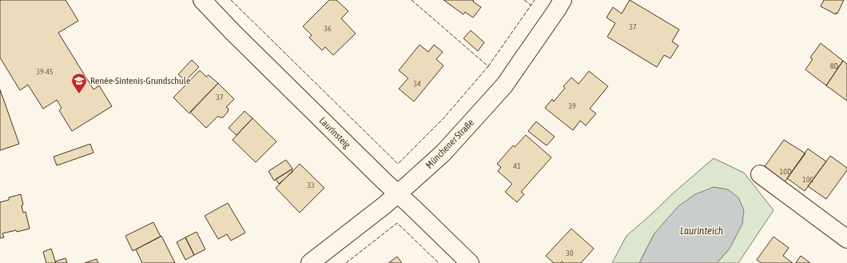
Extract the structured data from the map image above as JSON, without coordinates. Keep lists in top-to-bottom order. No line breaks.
{"streets":{"street":["Laurinsteig","Münchener Straße"]},"crossings":[["Laurinsteig","Münchener Straße"]],"water":["Laurinteich"],"places":{"school or university":["Renée-Sintenis-Grundschule"]},"house_numbers":["37","36","8D","39-45","34","37","39","41","10D","10C","33","30"]}
